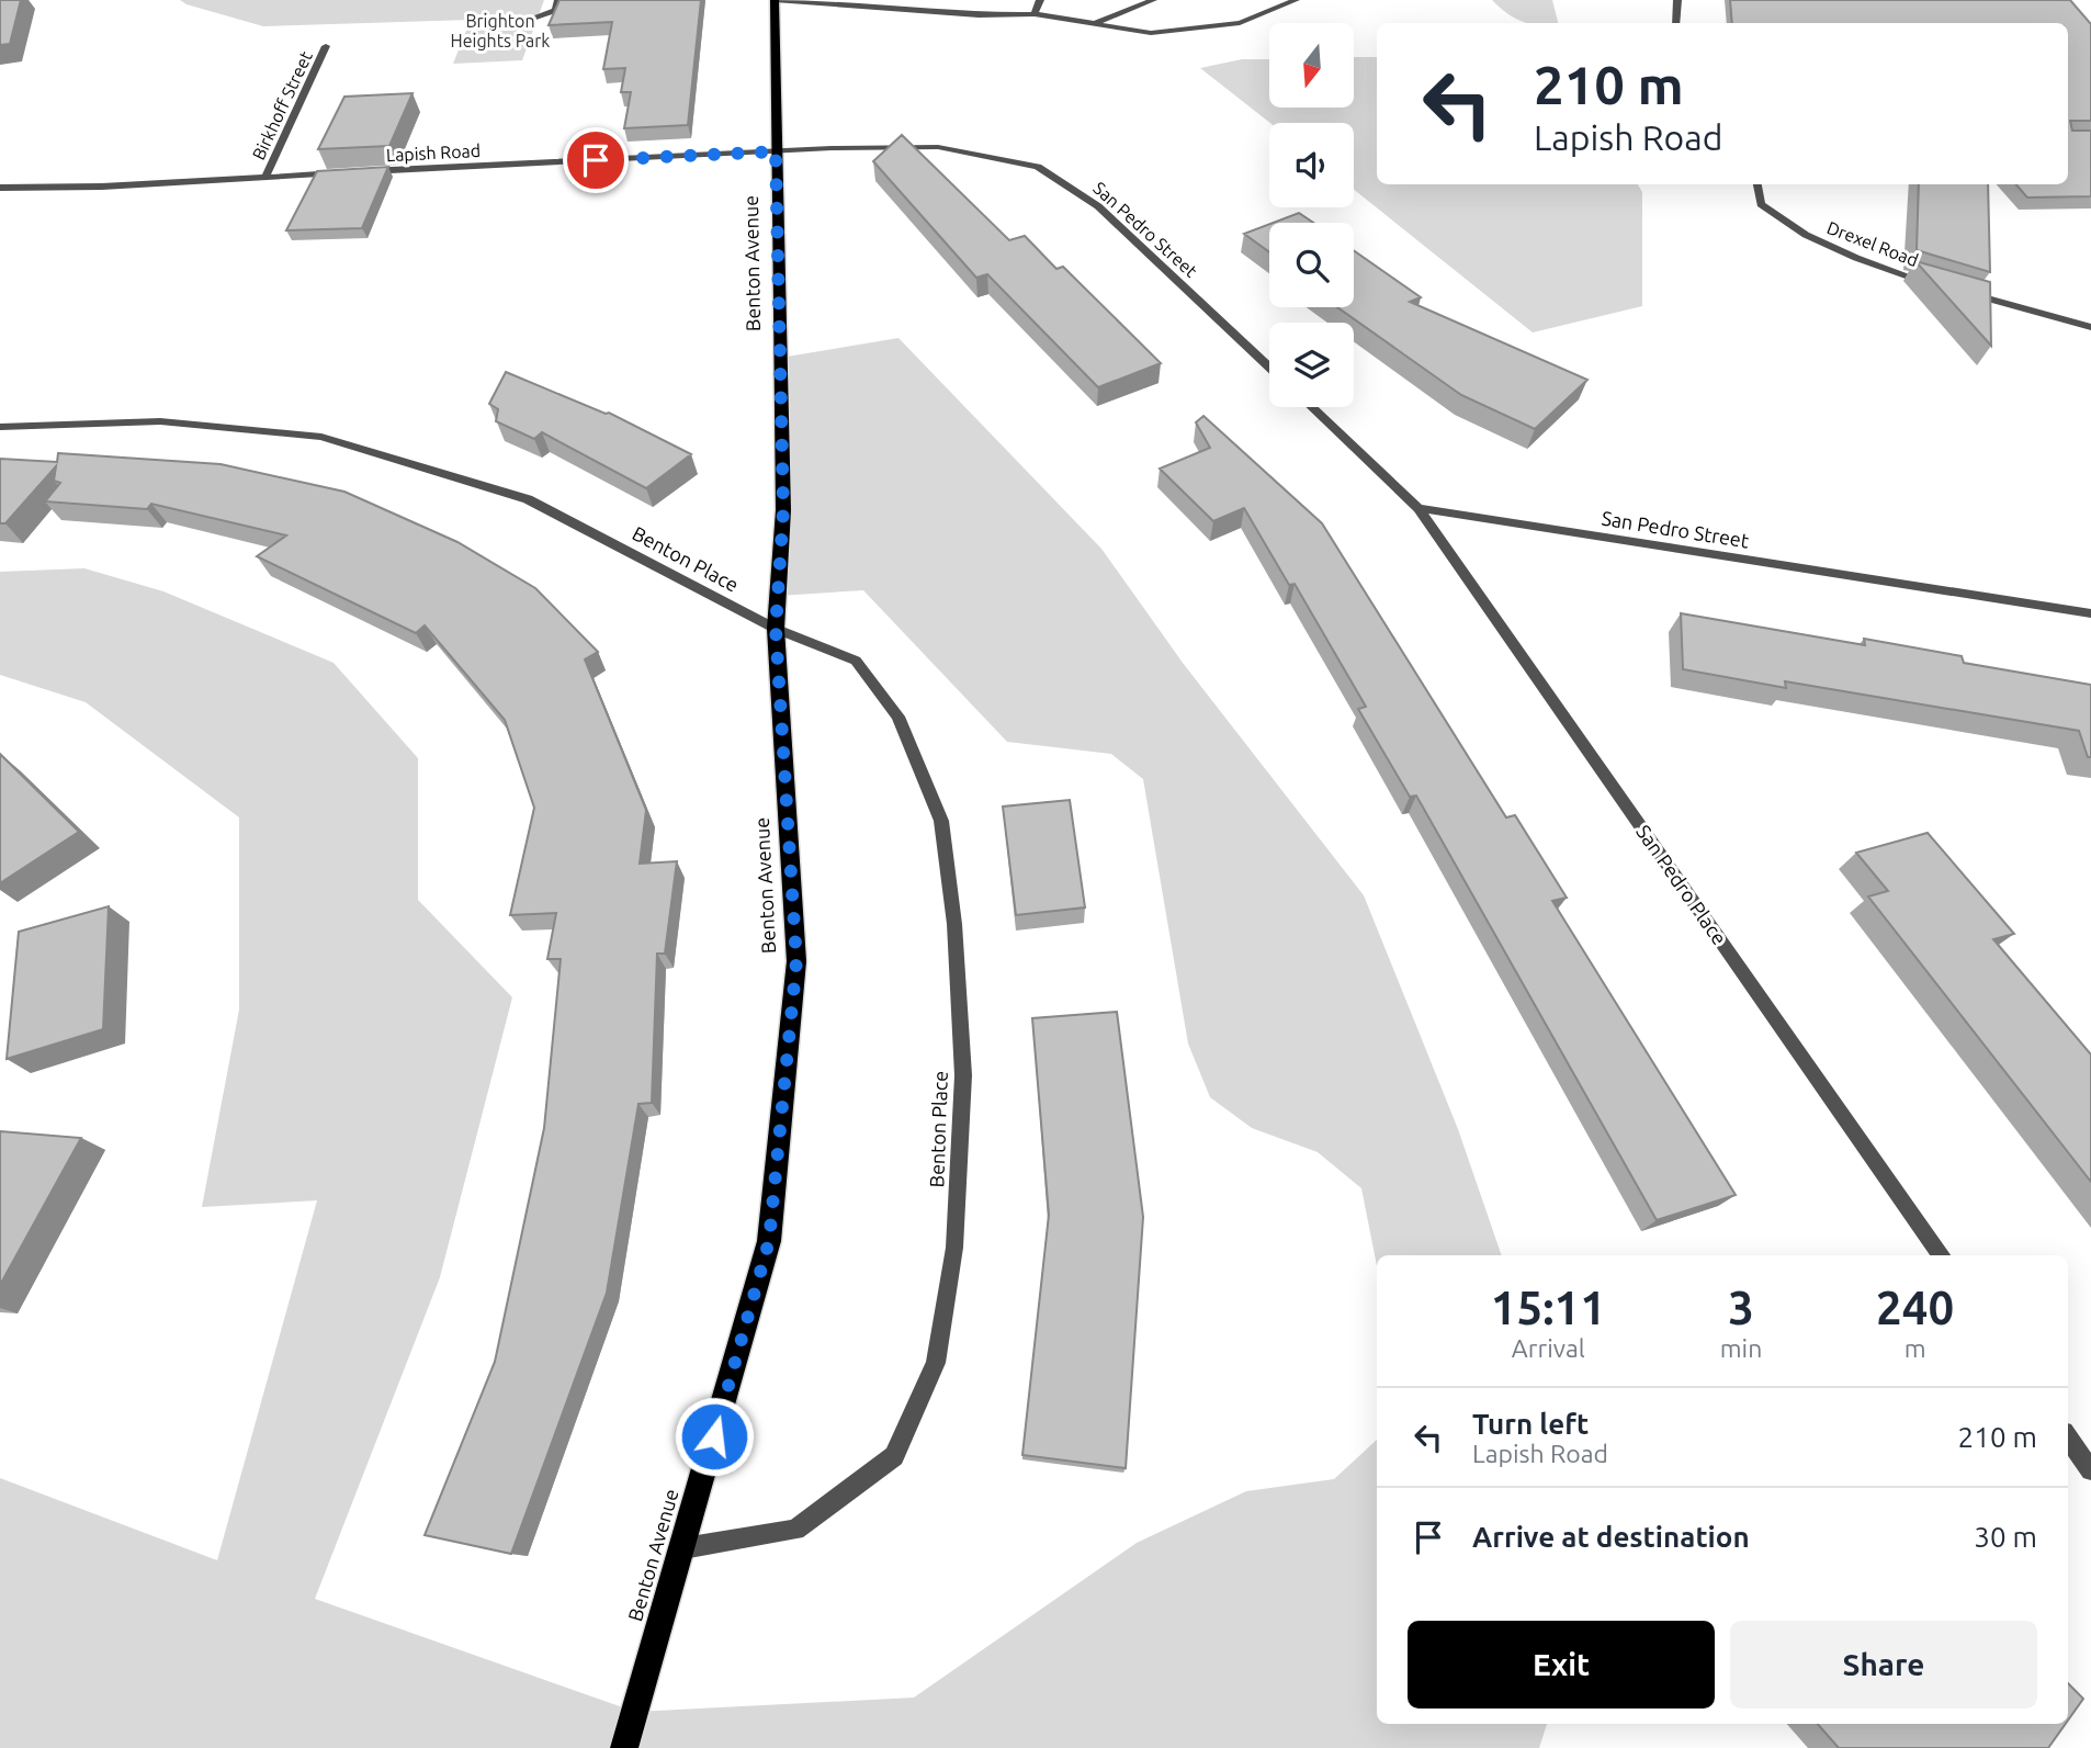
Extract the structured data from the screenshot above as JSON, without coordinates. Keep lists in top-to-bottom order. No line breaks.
{"streets":{"main road":["Benton Avenue"],"street":["Birkhoff Street","Lapish Road","San Pedro Street","Drexel Road","Benton Place","San Pedro Place"]},"crossings":[["Lapish Road","San Pedro Street"],["Lapish Road","Benton Avenue"],["San Pedro Street","Benton Avenue"],["San Pedro Street","San Pedro Place"],["Benton Avenue","Benton Place"]],"parks":["Brighton Heights Park"],"north":"bottom","page":{"turn":["210 m","Lapish Road"],"eta":["15:11","Arrival","3","min","240","m"],"list":[{"name":"Turn left","note":"Lapish Road","value":"210 m"},{"name":"Arrive at destination","value":"30 m"}],"buttons":["Exit","Share"]}}
